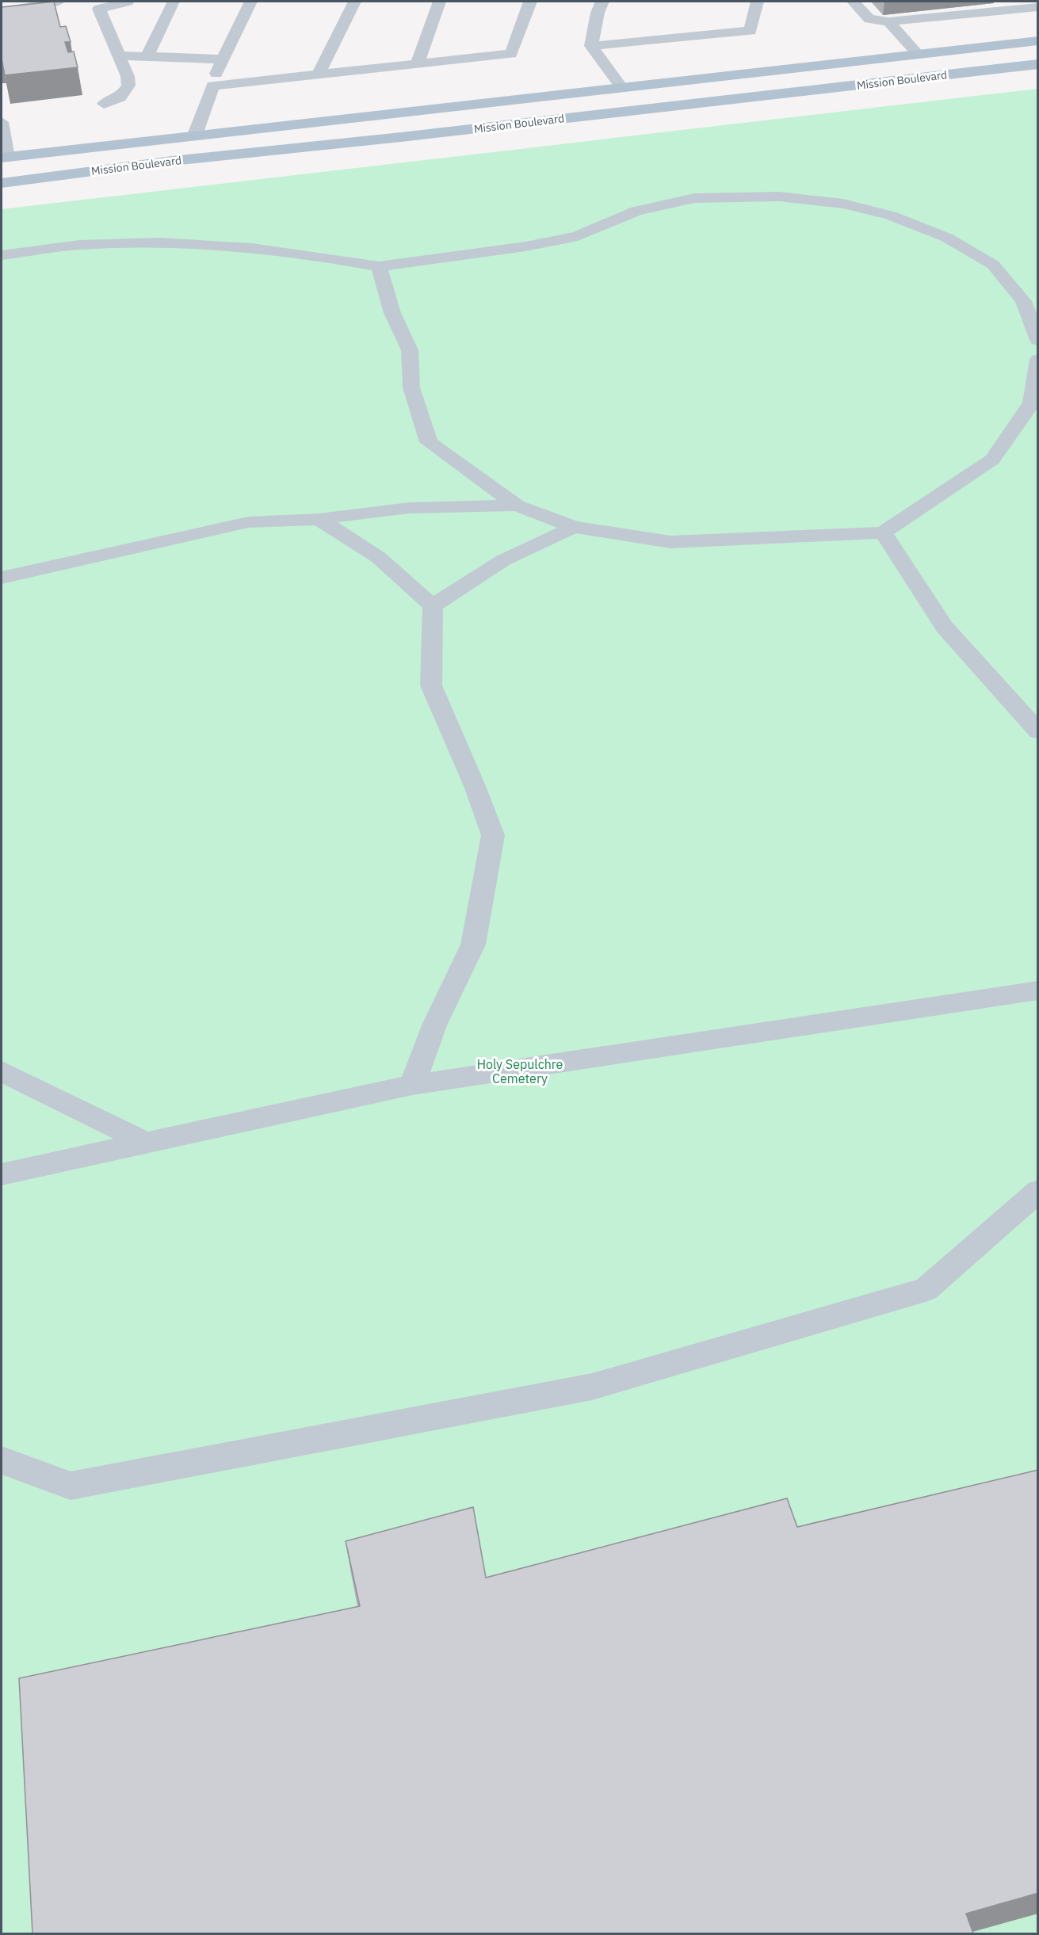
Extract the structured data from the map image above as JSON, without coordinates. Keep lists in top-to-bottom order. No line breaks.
{"streets":{"main road":["Mission Boulevard"]},"parks":["Holy Sepulchre Cemetery"]}
